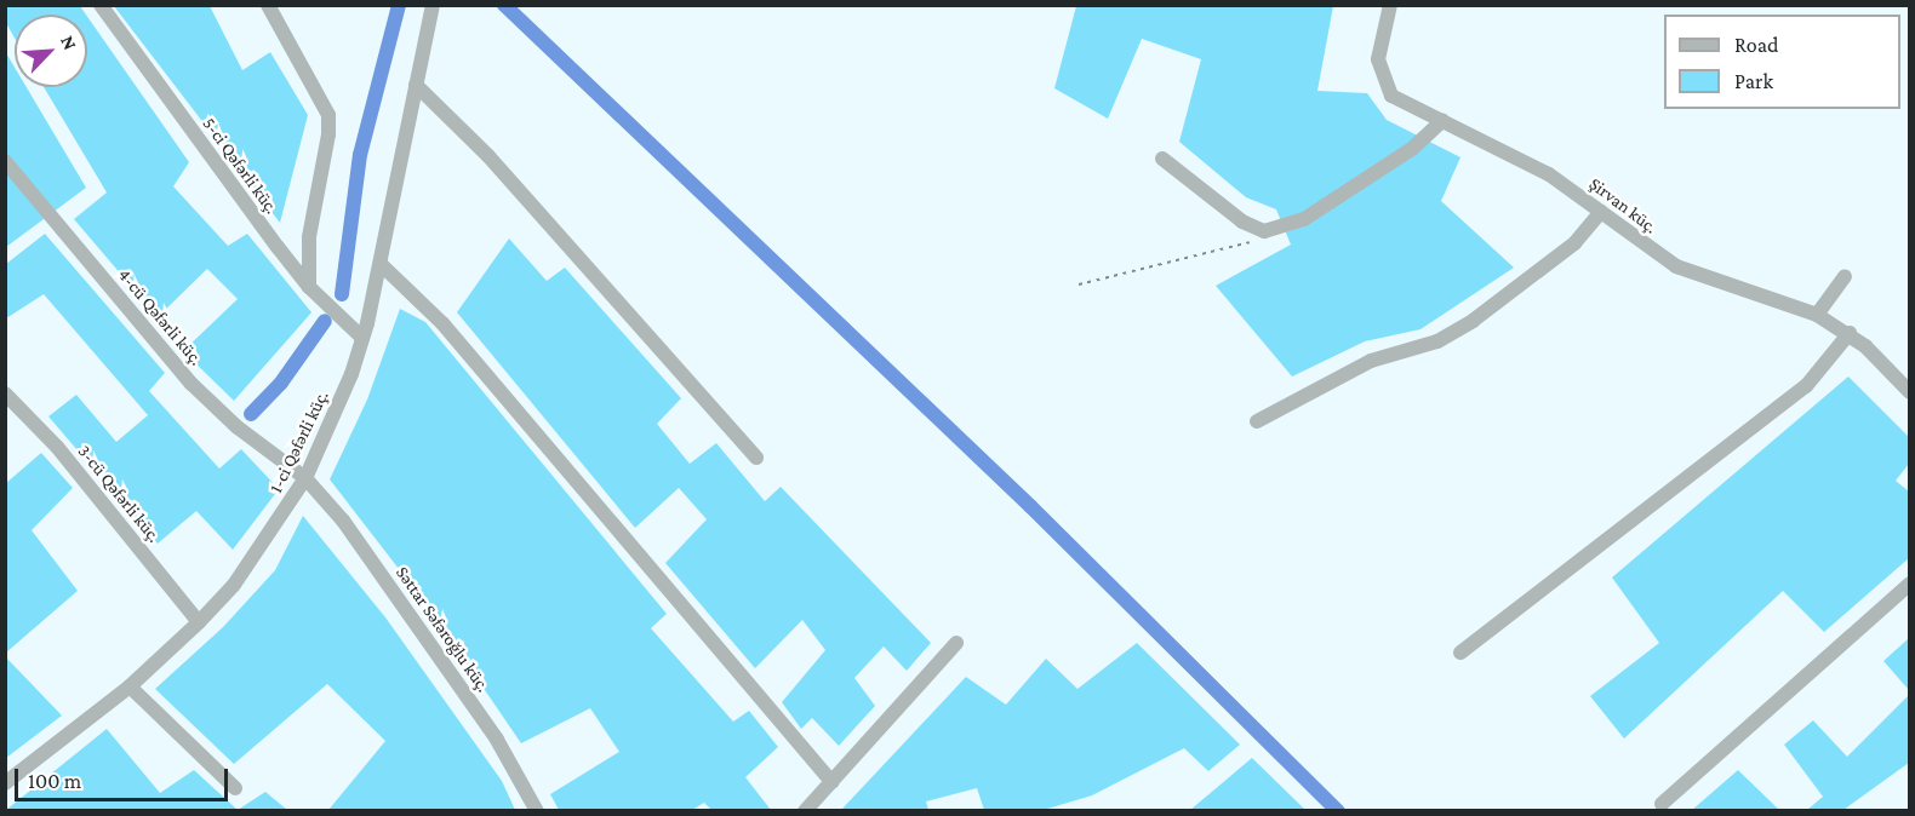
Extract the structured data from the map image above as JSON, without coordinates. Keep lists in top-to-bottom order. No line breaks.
{"streets":{"street":["5-ci Qəfərli küç.","Şirvan küç.","4-cü Qəfərli küç.","1-ci Qəfərli küç.","3-cü Qəfərli küç.","Səttar Səfəroğlu küç."]},"crossings":[["5-ci Qəfərli küç.","1-ci Qəfərli küç."],["4-cü Qəfərli küç.","1-ci Qəfərli küç."],["4-cü Qəfərli küç.","Səttar Səfəroğlu küç."],["1-ci Qəfərli küç.","3-cü Qəfərli küç."],["1-ci Qəfərli küç.","Səttar Səfəroğlu küç."]],"legend":["Road","Park"],"scale_bar":"100 m","north":"top right"}
